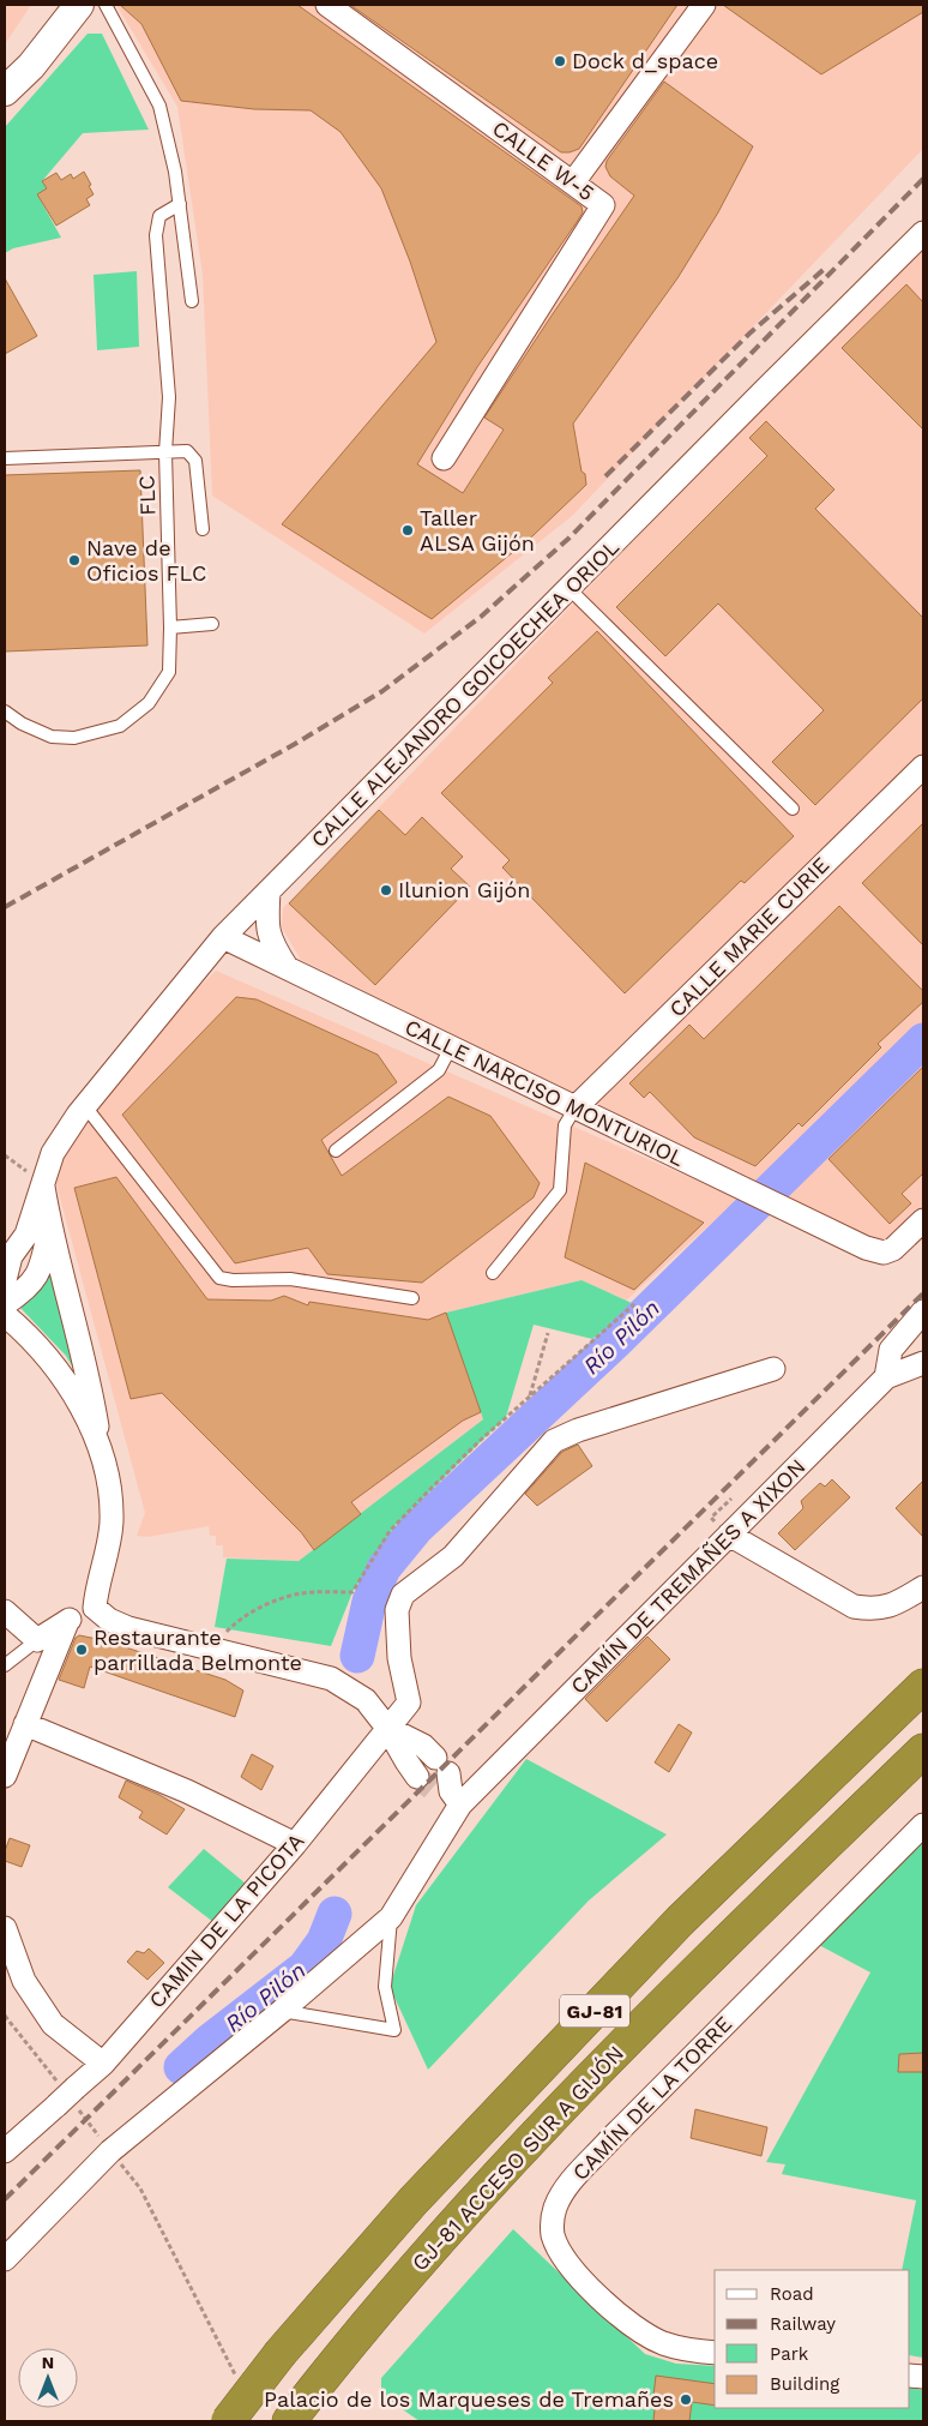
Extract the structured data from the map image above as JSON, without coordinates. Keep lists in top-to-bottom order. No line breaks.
{"streets":{"highway":["GJ-81","GJ-81 ACCESO SUR A GIJÓN"],"street":["CALLE W-5","CALLE ALEJANDRO GOICOECHEA ORIOL","CALLE MARIE CURIE","CALLE NARCISO MONTURIOL","CAMÍN DE TREMAÑES A XIXON","CAMIN DE LA PICOTA","CAMÍN DE LA TORRE"],"lane":["FLC"]},"crossings":[["CALLE ALEJANDRO GOICOECHEA ORIOL","CALLE NARCISO MONTURIOL"],["CALLE MARIE CURIE","CALLE NARCISO MONTURIOL"]],"water":["Río Pilón"],"places":["Dock d_space","Taller ALSA Gijón","Nave de Oficios FLC","Ilunion Gijón","Restaurante parrillada Belmonte","Palacio de los Marqueses de Tremañes"],"legend":["Road","Railway","Park","Building"],"north":"top"}
